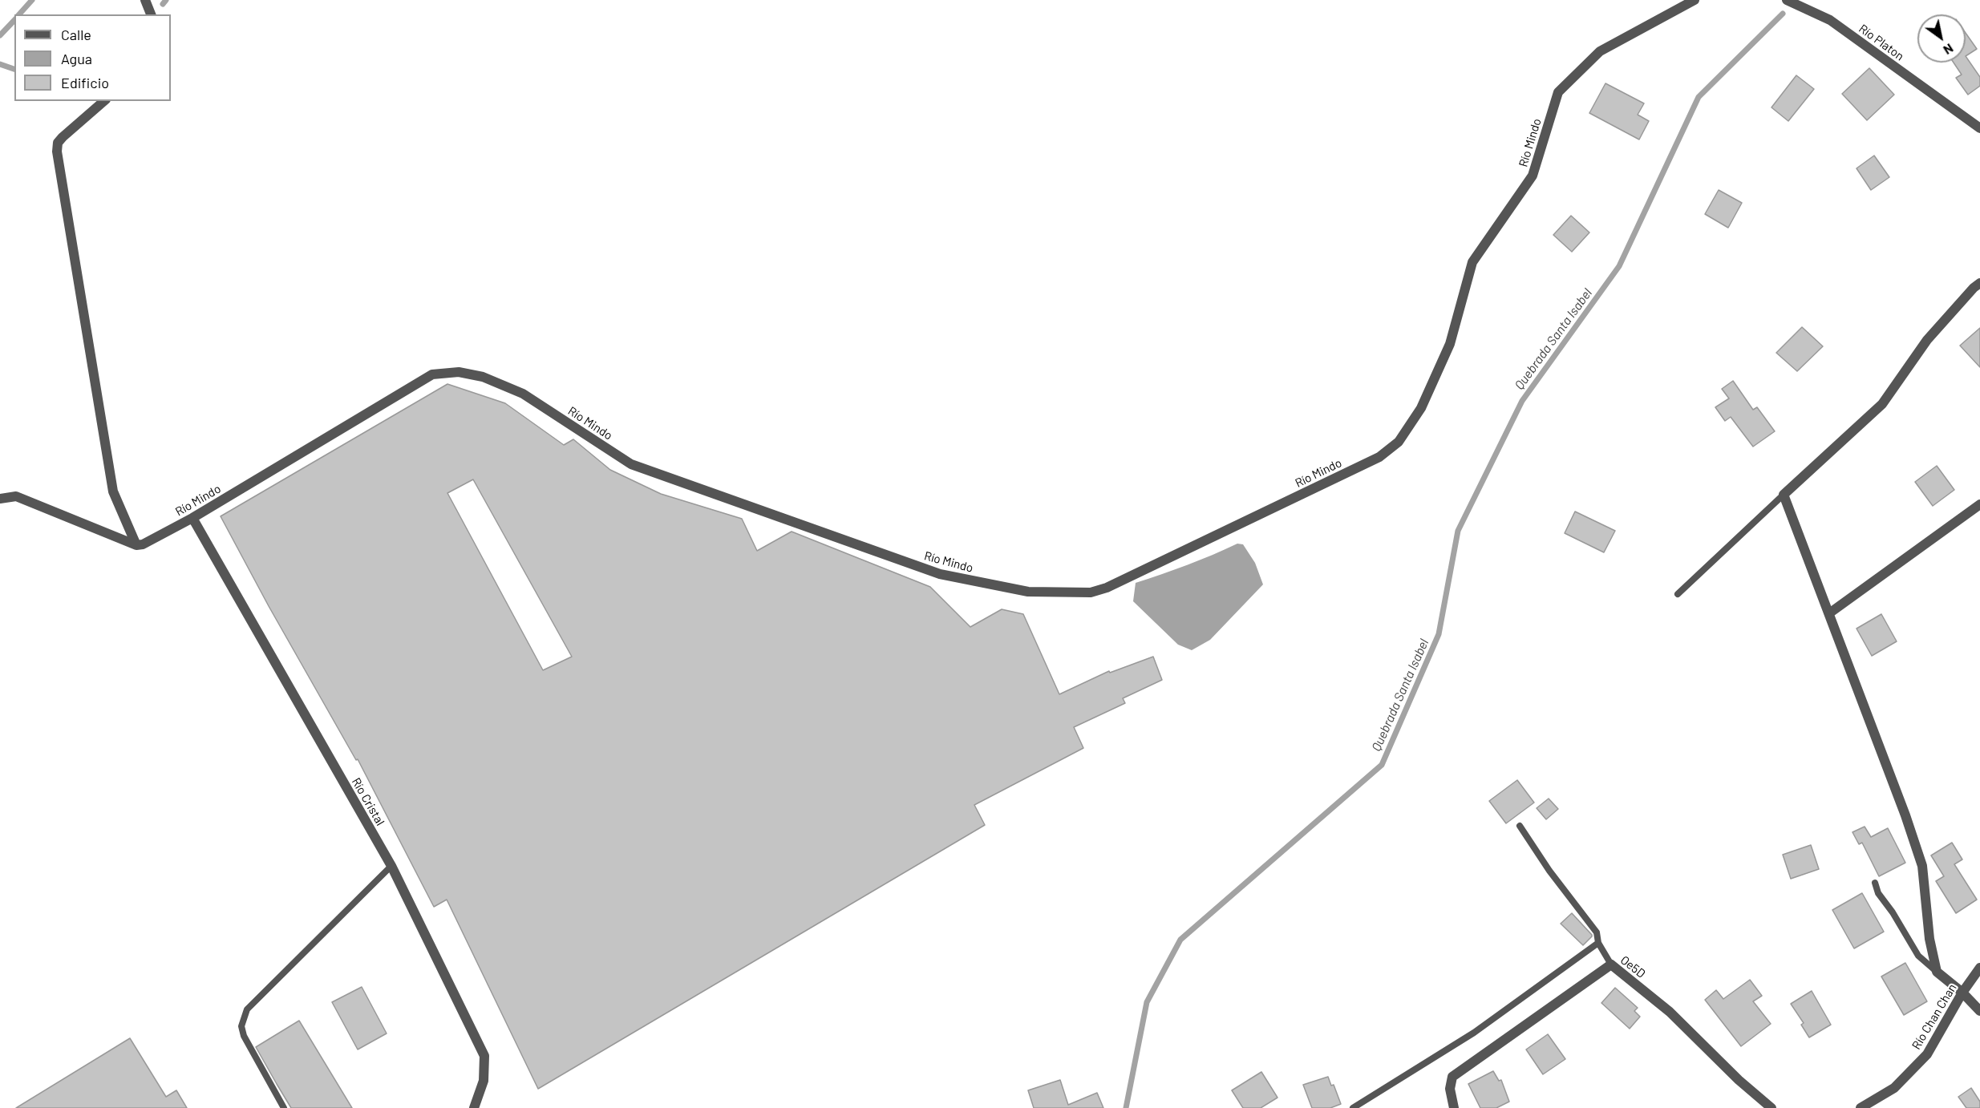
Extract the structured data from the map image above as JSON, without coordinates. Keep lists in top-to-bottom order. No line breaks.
{"streets":{"street":["Río Platon","Río Mindo","Río Cristal","Oe5D","Río Chan Chan"]},"crossings":[["Río Mindo","Río Cristal"]],"water":["Quebrada Santa Isabel"],"legend":["Calle","Agua","Edificio"],"north":"bottom right"}
